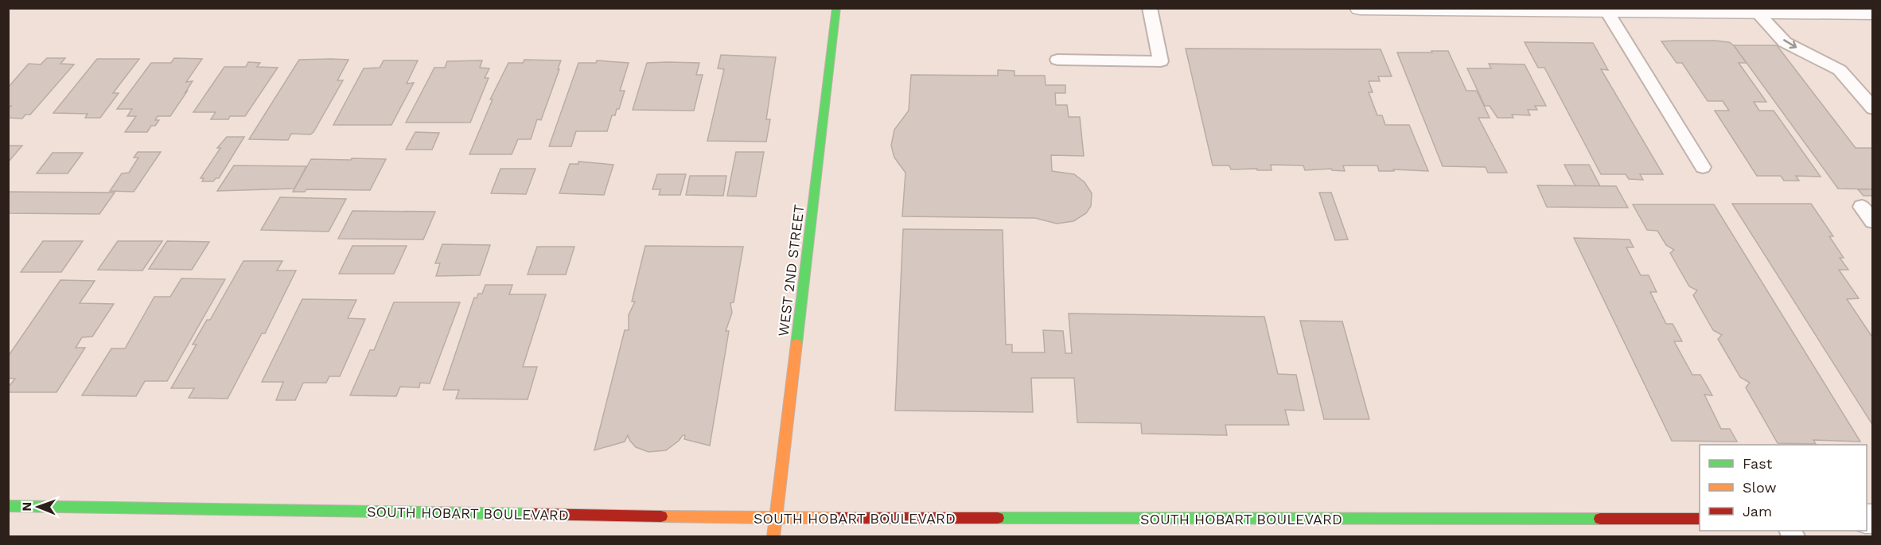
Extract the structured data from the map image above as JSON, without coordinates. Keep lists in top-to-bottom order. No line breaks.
{"streets":{"street":["WEST 2ND STREET","SOUTH HOBART BOULEVARD"]},"crossings":[["WEST 2ND STREET","SOUTH HOBART BOULEVARD"]],"legend":["Fast","Slow","Jam"],"north":"left"}
